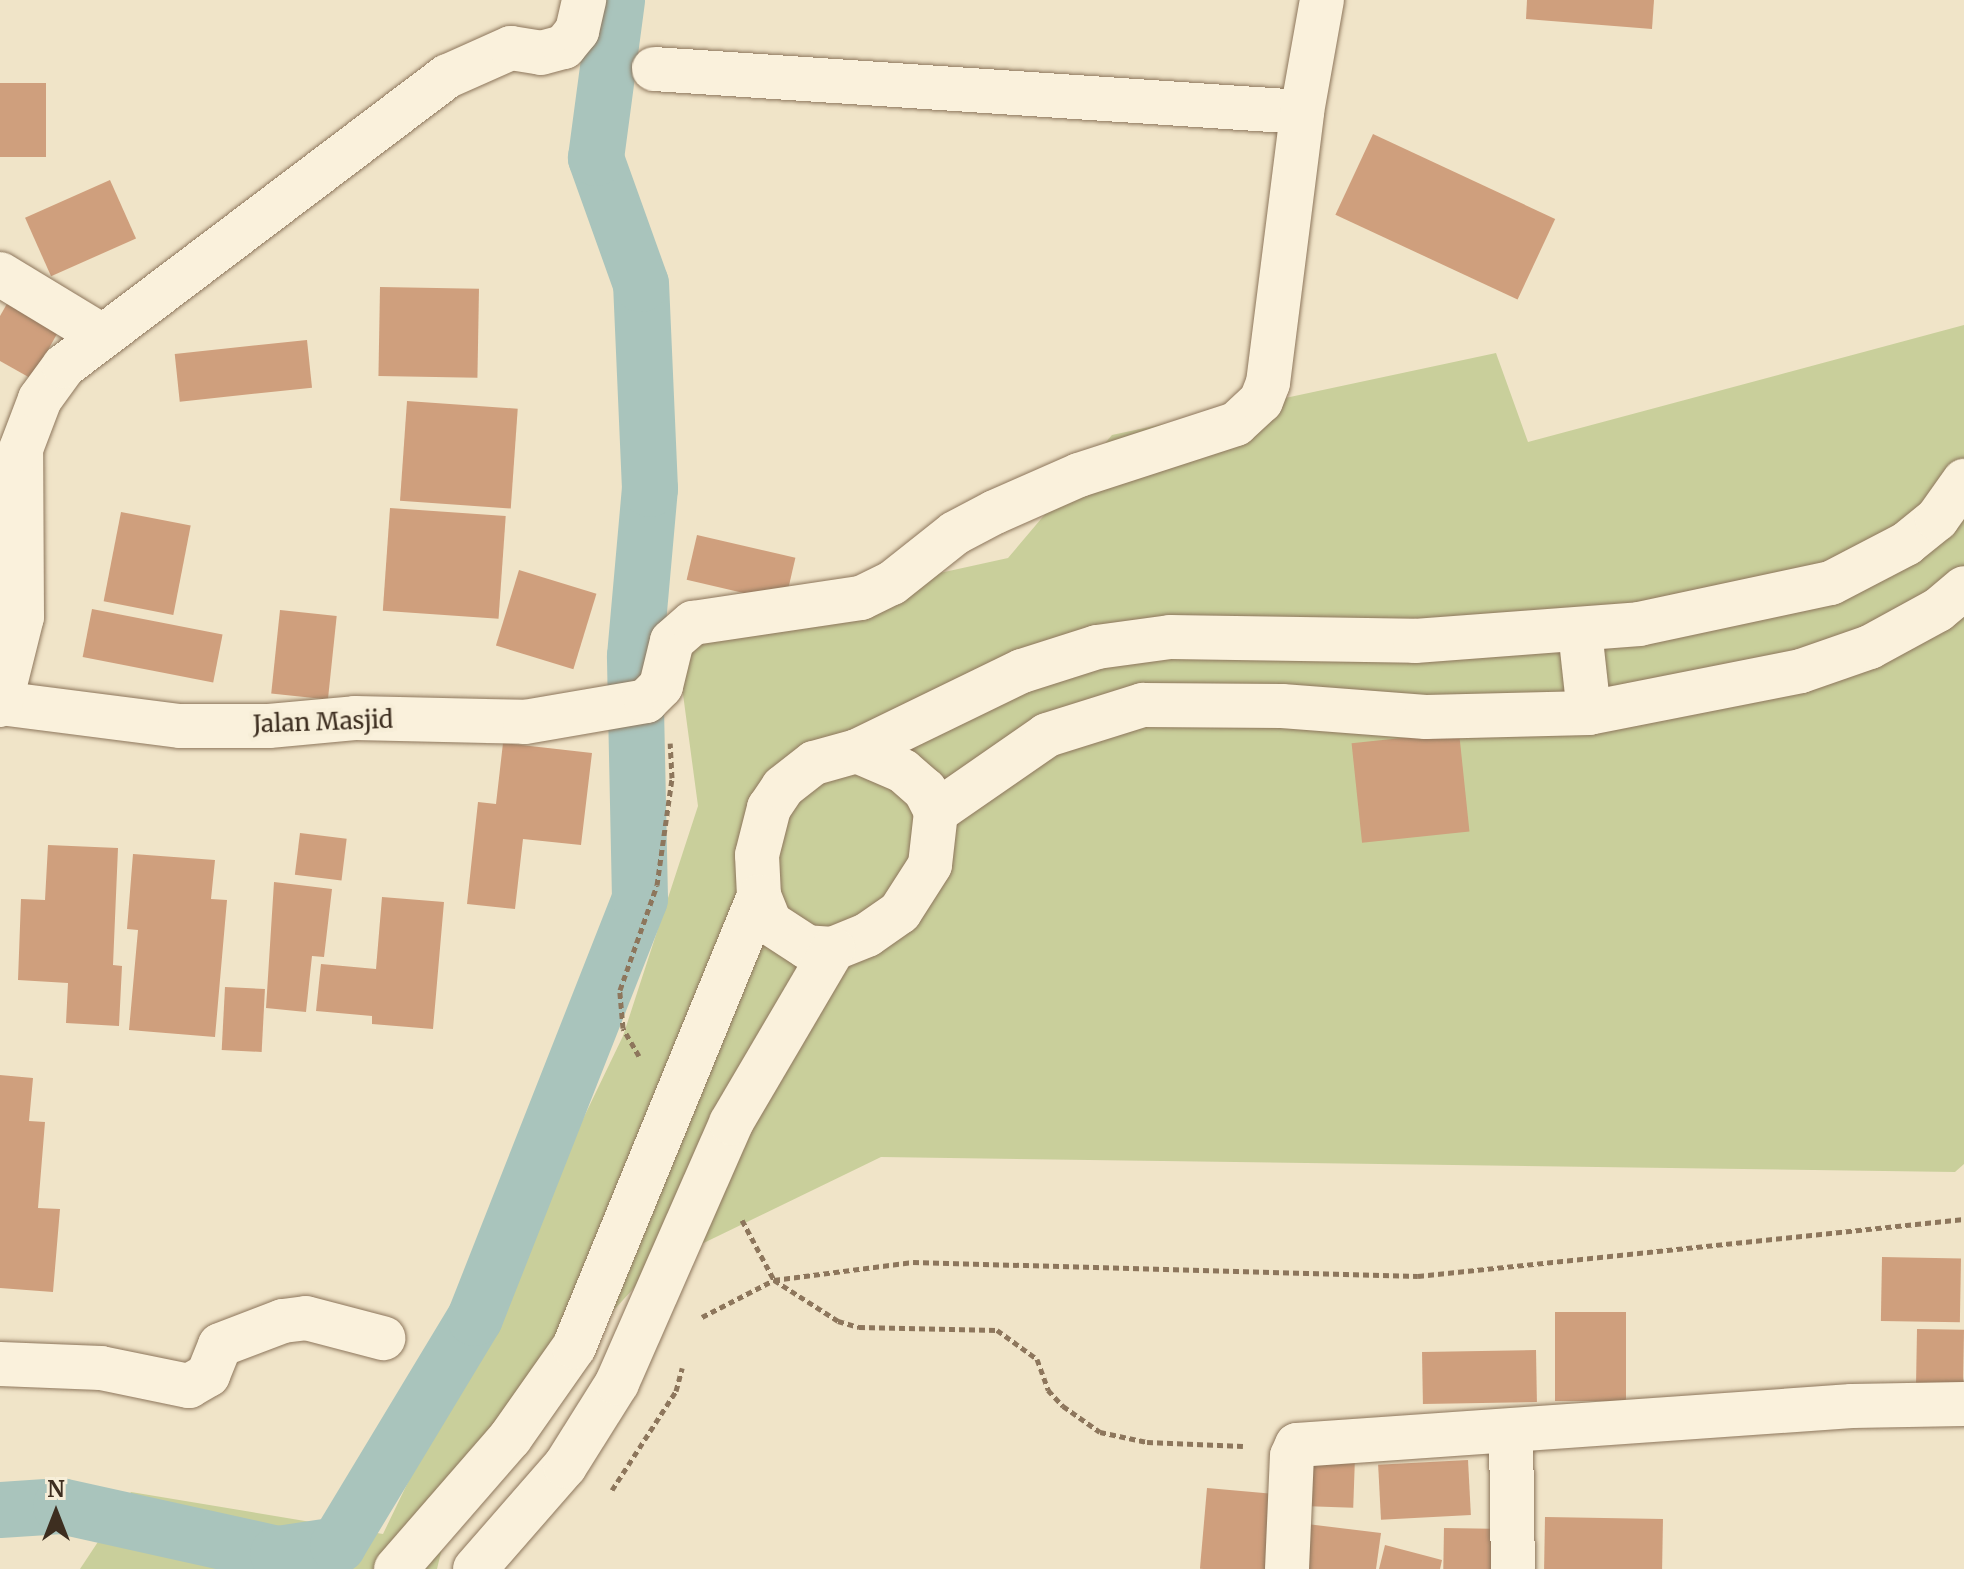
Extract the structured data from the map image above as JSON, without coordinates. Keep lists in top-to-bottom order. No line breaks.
{"streets":{"street":["Jalan Masjid"]},"north":"top"}
